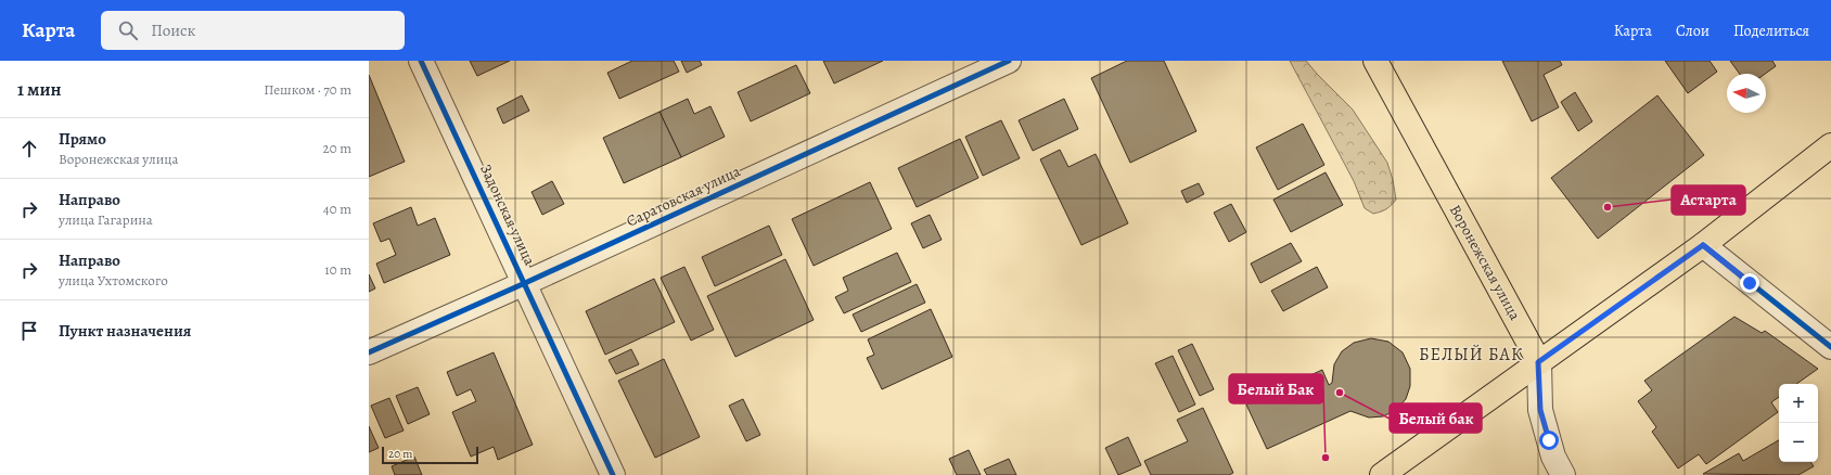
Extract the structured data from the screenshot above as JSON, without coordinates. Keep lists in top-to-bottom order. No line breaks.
{"streets":{"main road":["Воронежская улица"],"street":["Саратовская улица","Задонская улица"]},"crossings":[["Саратовская улица","Задонская улица"]],"districts":["БЕЛЫЙ БАК"],"places":["Астарта","Белый бак","Белый Бак"],"scale_bar":"20 m","north":"left","page":{"header":"Карта","search":"Поиск","nav":["Карта","Слои","Поделиться"],"heading":["1 мин","Пешком · 70 m"],"list":[["Прямо","Воронежская улица","20 m"],["Направо","улица Гагарина","40 m"],["Направо","улица Ухтомского","10 m"],"Пункт назначения"],"map_buttons":["+","−"],"scale":"20 m"}}
